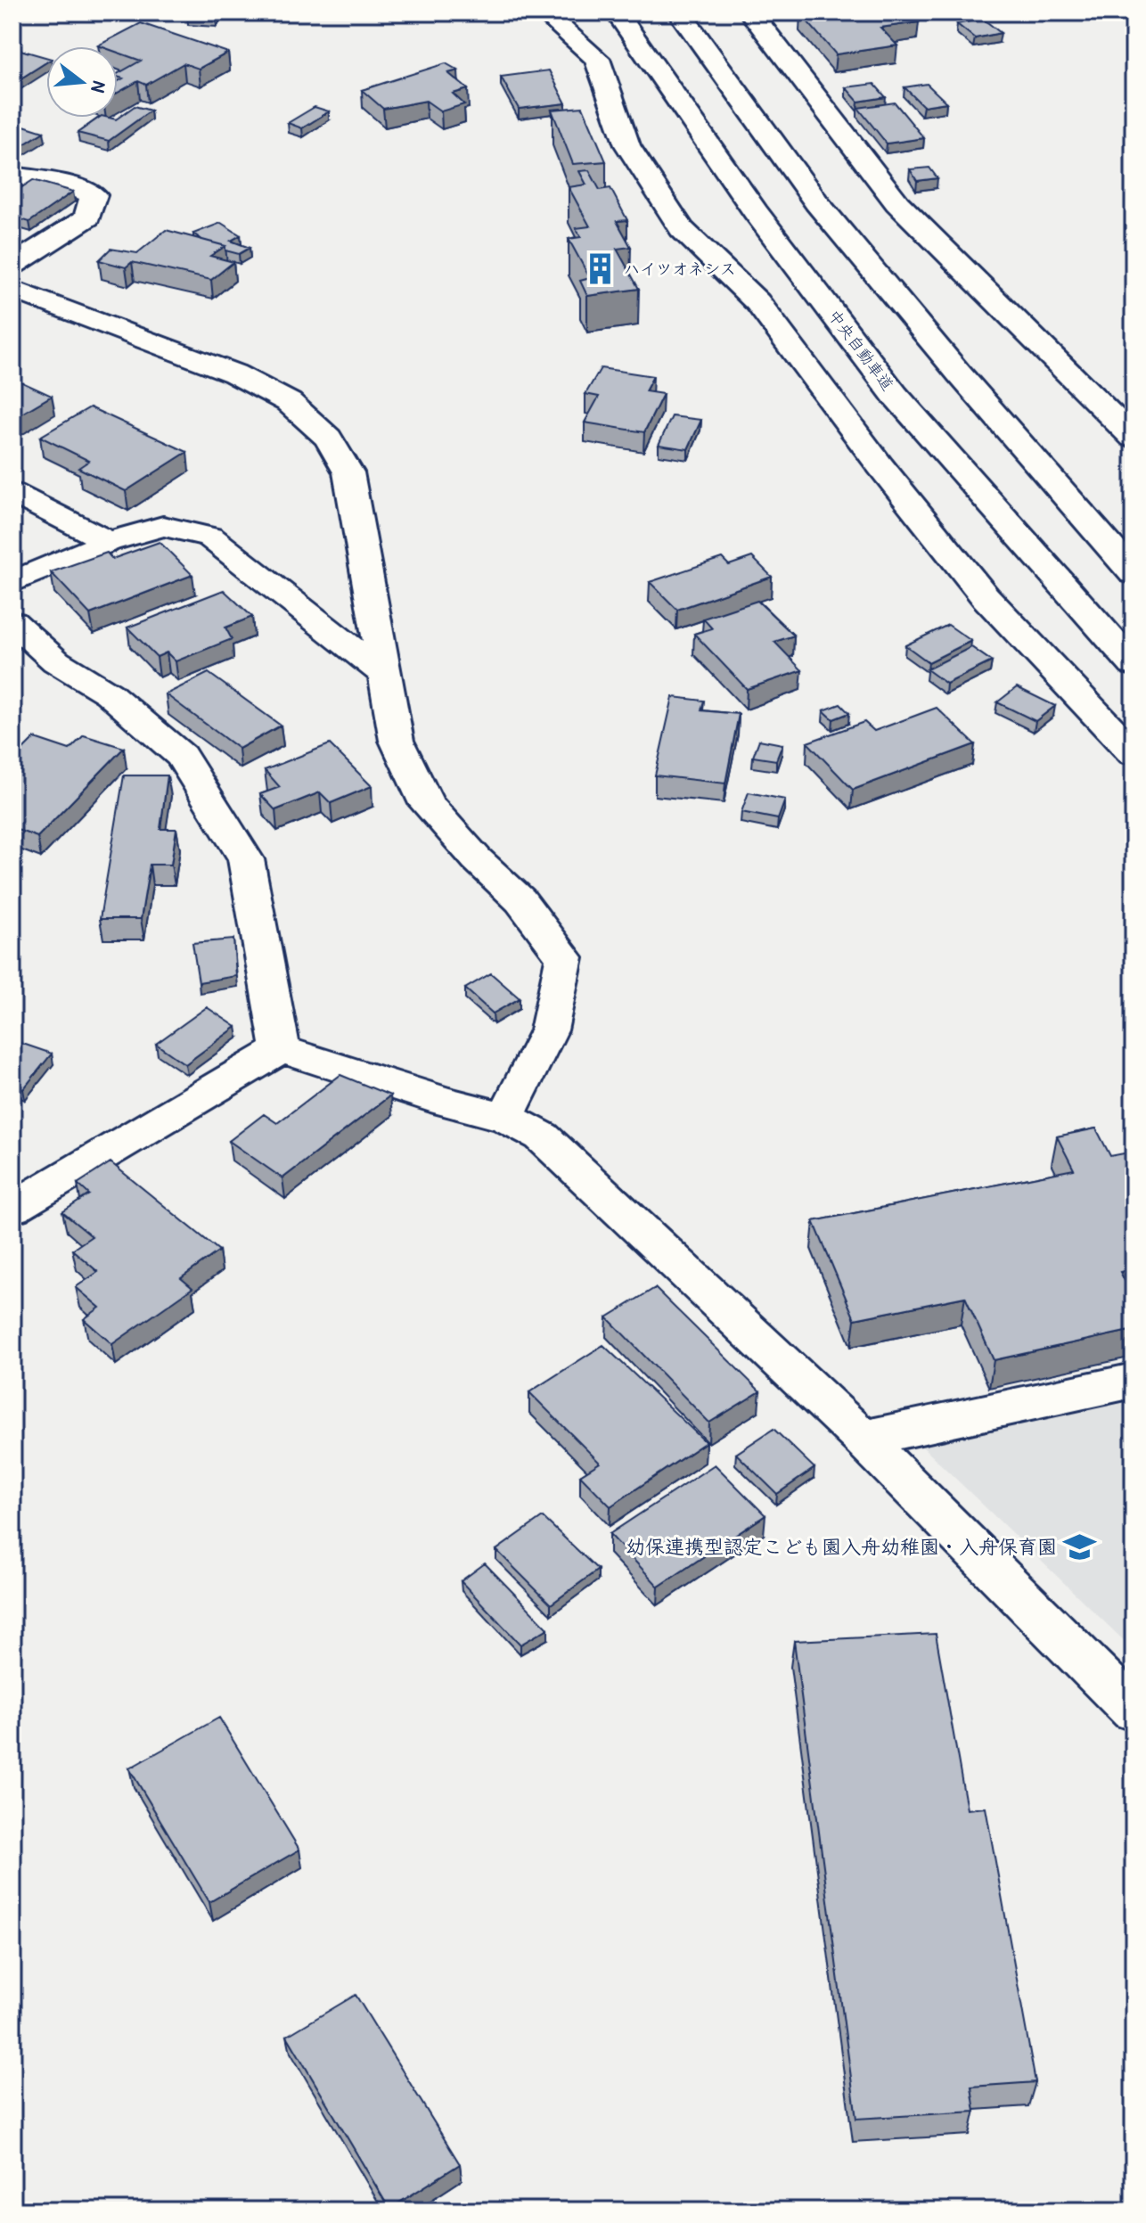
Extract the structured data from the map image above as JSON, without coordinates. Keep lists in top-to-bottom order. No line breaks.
{"streets":{"main road":["中央自動車道"]},"places":{"building":["ハイツオネシス"],"school or university":["幼保連携型認定こども園入舟幼稚園・入舟保育園"]},"north":"right"}
